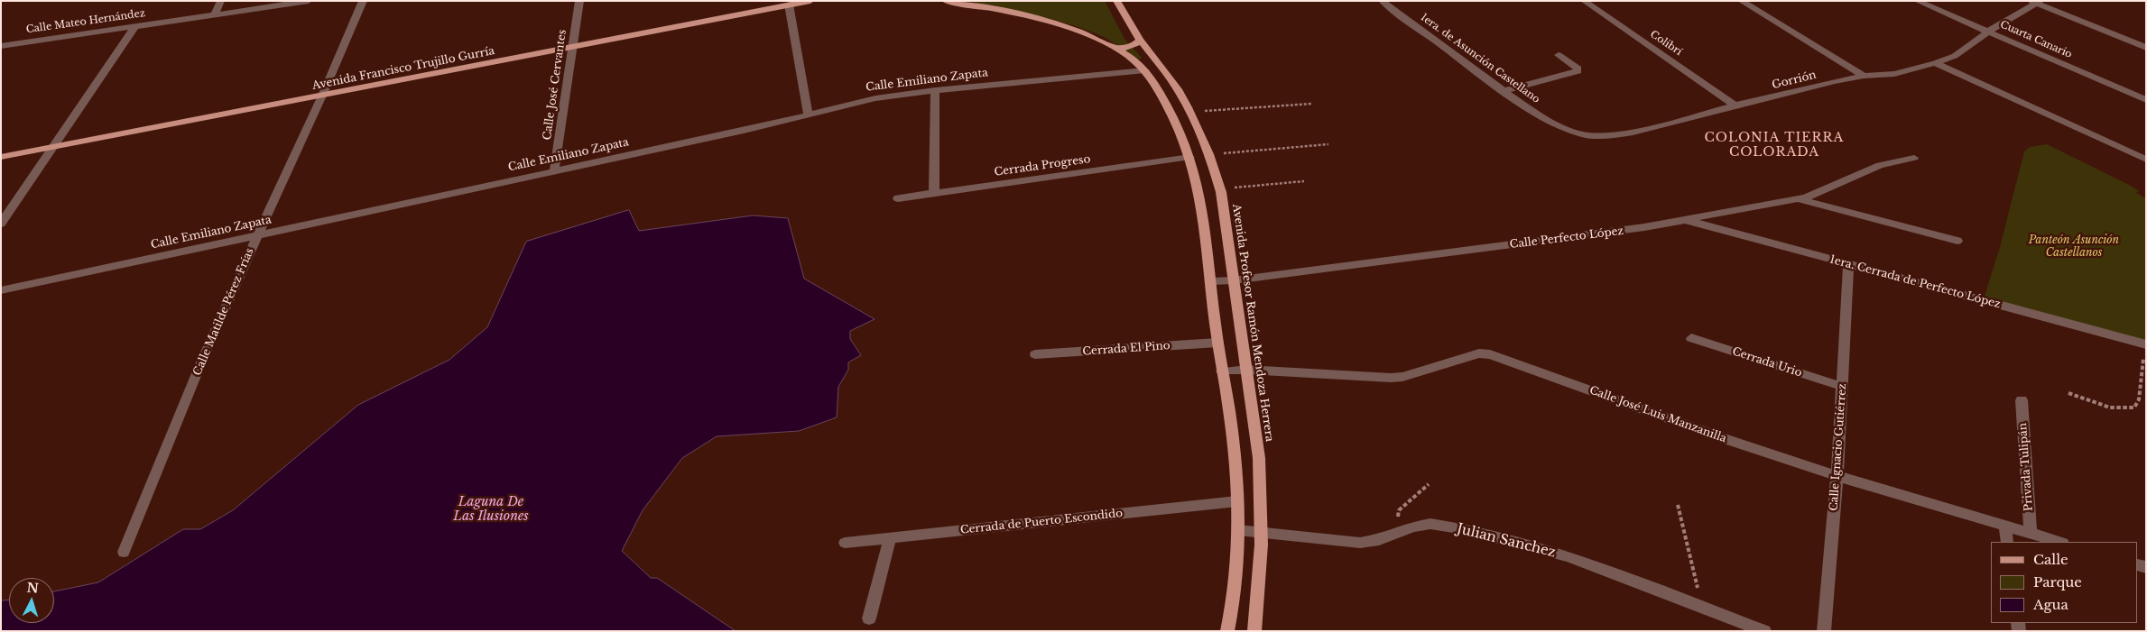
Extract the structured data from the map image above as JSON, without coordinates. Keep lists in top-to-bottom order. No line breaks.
{"streets":{"main road":["Avenida Francisco Trujillo Gurría","Avenida Profesor Ramón Mendoza Herrera"],"street":["Calle Mateo Hernández","Cuarta Canario","Colibrí","1era. de Asunción Castellano","Calle Emiliano Zapata","Gorrión","Calle José Cervantes","Cerrada Progreso","Calle Perfecto López","1era. Cerrada de Perfecto López","Calle Matilde Pérez Frías","Cerrada El Pino","Cerrada Urio","Calle José Luis Manzanilla","Calle Ignacio Gutiérrez","Privada Tulipán","Cerrada de Puerto Escondido","Julian Sanchez"]},"crossings":[["Cuarta Canario","Gorrión"],["Colibrí","Gorrión"],["1era. de Asunción Castellano","Gorrión"],["Avenida Francisco Trujillo Gurría","Calle José Cervantes"],["Avenida Francisco Trujillo Gurría","Calle Matilde Pérez Frías"],["Calle Emiliano Zapata","Calle José Cervantes"],["Calle Emiliano Zapata","Calle Matilde Pérez Frías"],["Calle Perfecto López","1era. Cerrada de Perfecto López"],["Calle Perfecto López","Avenida Profesor Ramón Mendoza Herrera"],["1era. Cerrada de Perfecto López","Calle Ignacio Gutiérrez"],["Avenida Profesor Ramón Mendoza Herrera","Calle José Luis Manzanilla"],["Avenida Profesor Ramón Mendoza Herrera","Julian Sanchez"],["Cerrada Urio","Calle Ignacio Gutiérrez"],["Calle José Luis Manzanilla","Calle Ignacio Gutiérrez"],["Calle José Luis Manzanilla","Privada Tulipán"]],"districts":["COLONIA TIERRA COLORADA"],"water":["Laguna De Las Ilusiones"],"parks":["Panteón Asunción Castellanos"],"legend":["Calle","Parque","Agua"],"north":"top"}
